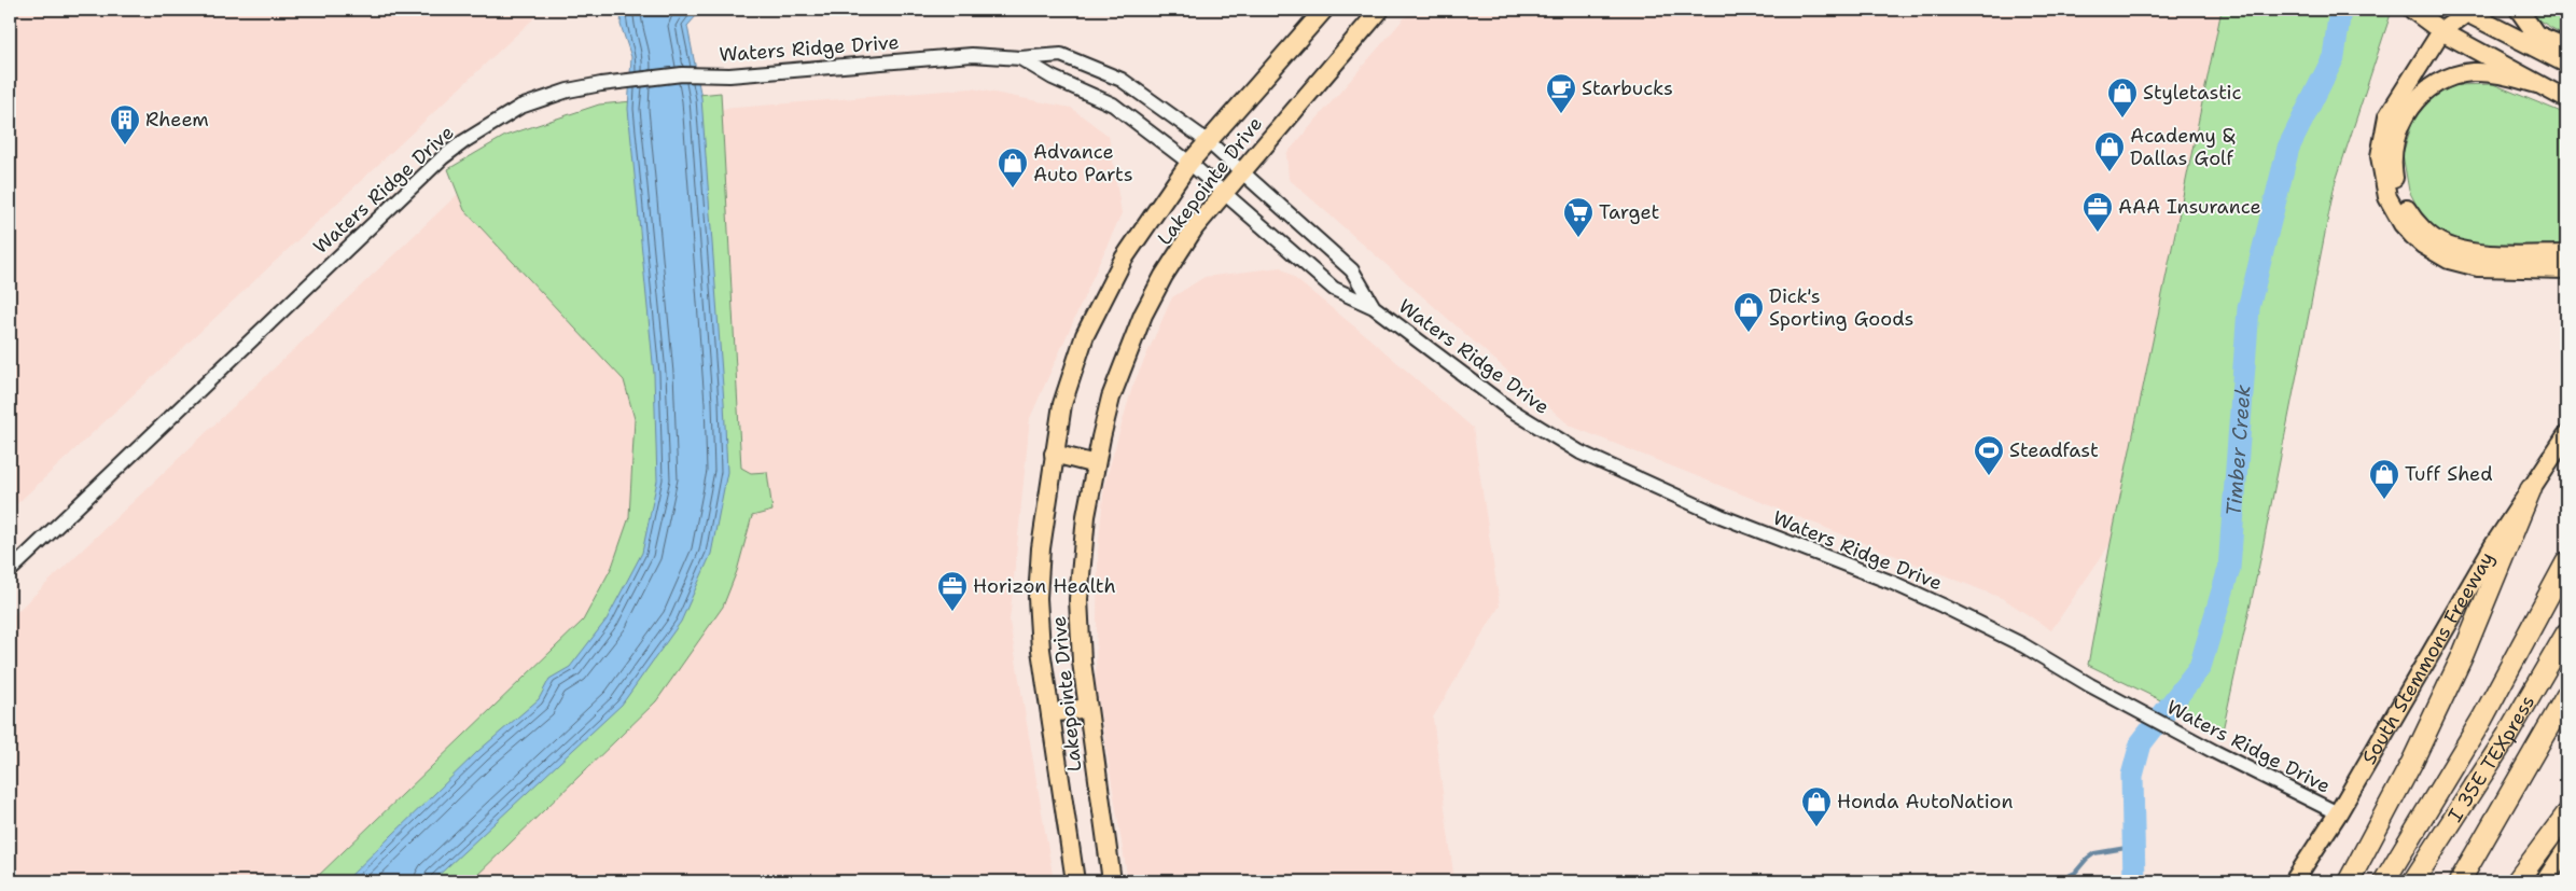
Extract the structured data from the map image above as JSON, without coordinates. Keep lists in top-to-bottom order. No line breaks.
{"streets":{"highway":["I 35E TEXpress"],"main road":["Lakepointe Drive","South Stemmons Freeway"],"street":["Waters Ridge Drive"]},"crossings":[["Waters Ridge Drive","Lakepointe Drive"],["Waters Ridge Drive","South Stemmons Freeway"]],"water":["Timber Creek"],"places":{"cafe":["Starbucks"],"shop":["Styletastic","Academy & Dallas Golf","Advance Auto Parts","Dick's Sporting Goods","Tuff Shed","Honda AutoNation"],"building":["Rheem"],"office":["AAA Insurance","Horizon Health"],"supermarket":["Target"],"sports":["Steadfast"]}}
